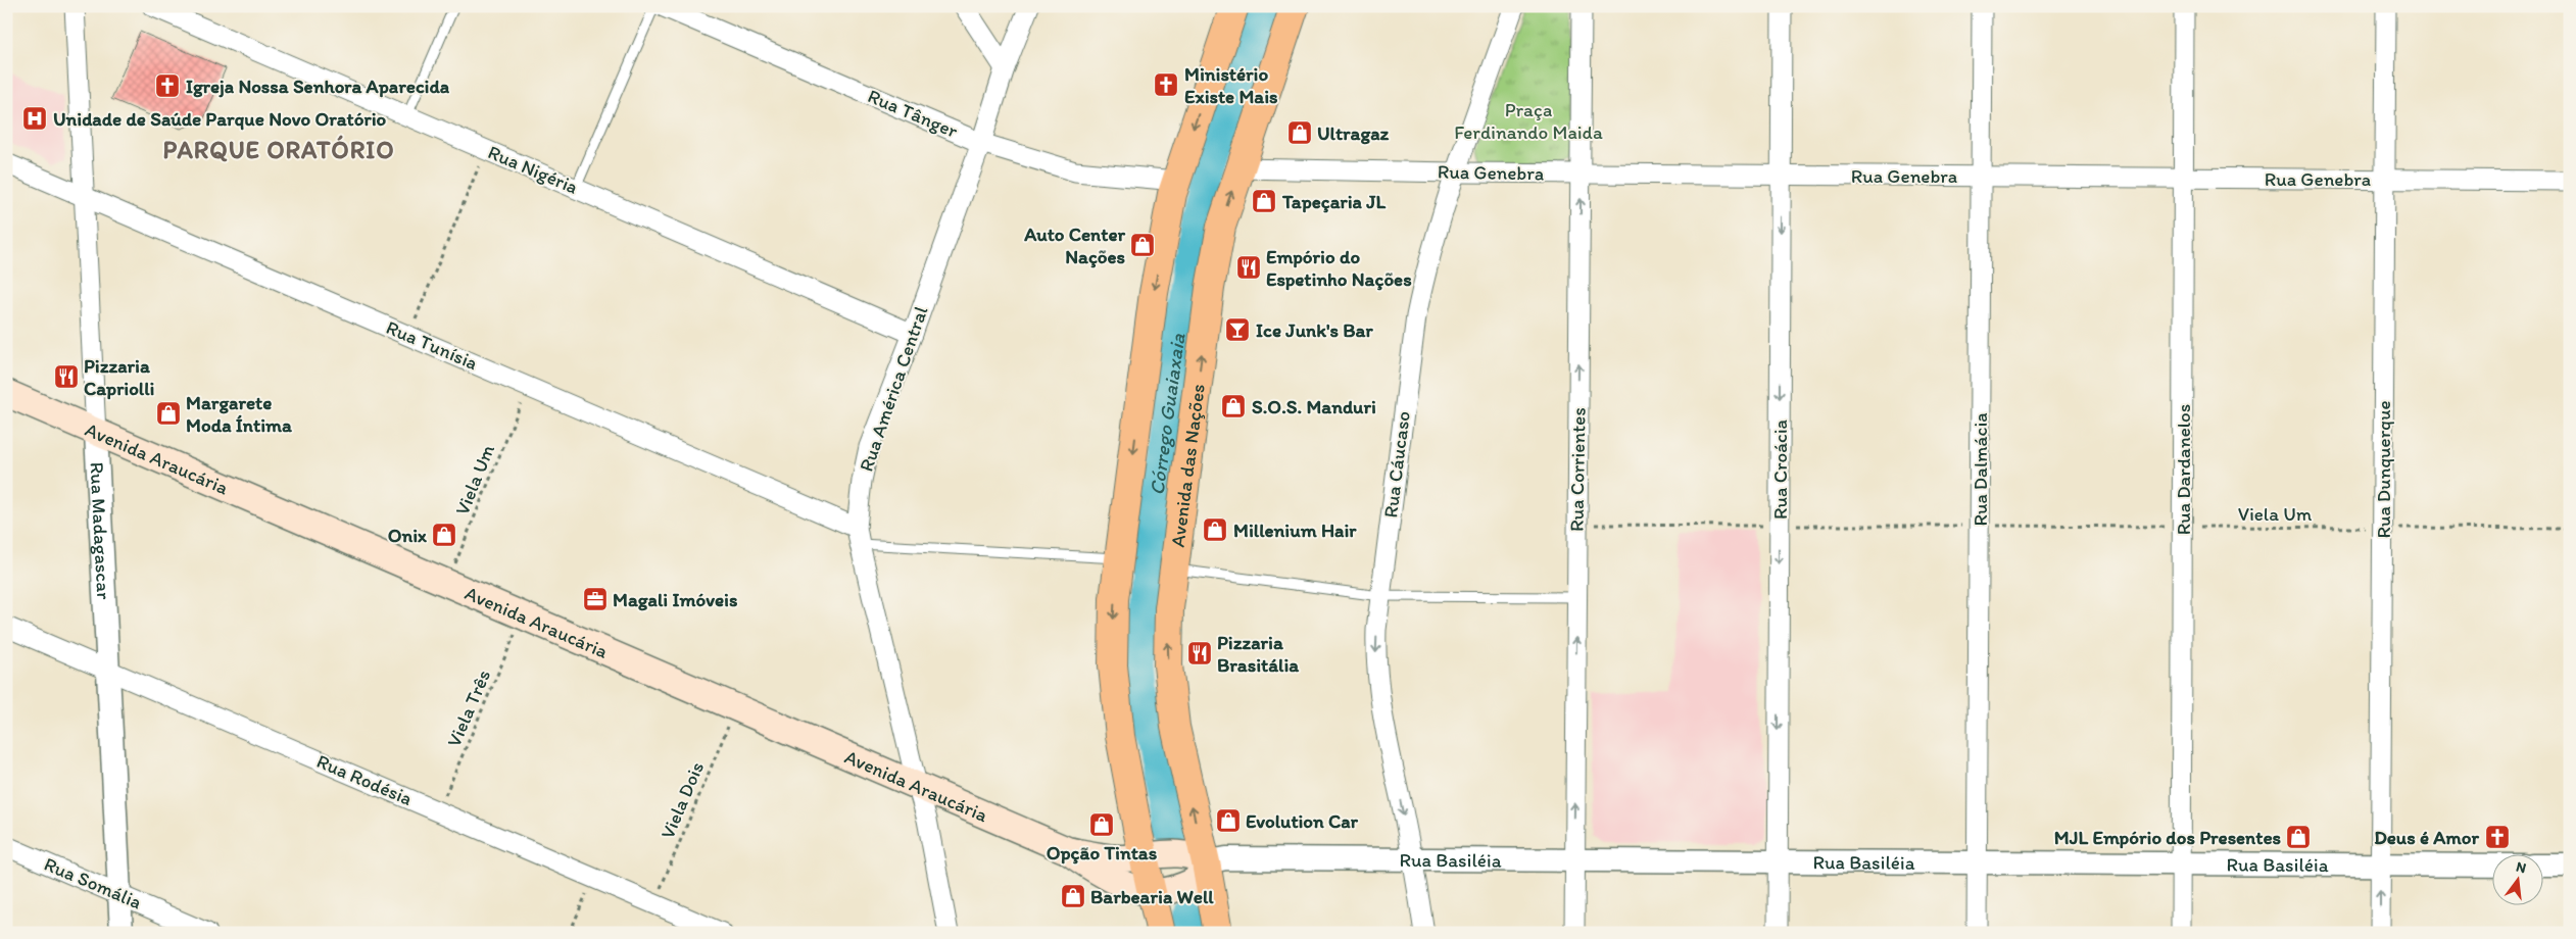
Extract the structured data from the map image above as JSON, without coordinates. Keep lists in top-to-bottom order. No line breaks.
{"streets":{"main road":["Avenida Araucária","Avenida das Nações"],"street":["Rua Tânger","Rua Nigéria","Rua Genebra","Rua Tunísia","Rua América Central","Rua Cáucaso","Rua Corrientes","Rua Croácia","Rua Dalmácia","Rua Dardanelos","Rua Dunquerque","Rua Madagascar","Rua Rodésia","Rua Basiléia","Rua Somália"],"path":["Viela Um","Viela Três","Viela Dois"]},"crossings":[["Rua Tânger","Rua América Central"],["Rua Tânger","Avenida das Nações"],["Rua Nigéria","Rua América Central"],["Rua Genebra","Rua Cáucaso"],["Rua Genebra","Avenida das Nações"],["Rua Genebra","Rua Corrientes"],["Rua Genebra","Rua Croácia"],["Rua Genebra","Rua Dalmácia"],["Rua Genebra","Rua Dardanelos"],["Rua Genebra","Rua Dunquerque"],["Rua Tunísia","Rua América Central"],["Rua Tunísia","Viela Um"],["Rua Tunísia","Rua Madagascar"],["Rua América Central","Avenida Araucária"],["Avenida Araucária","Avenida das Nações"],["Avenida Araucária","Viela Um"],["Avenida Araucária","Rua Madagascar"],["Avenida Araucária","Viela Três"],["Avenida Araucária","Viela Dois"],["Avenida Araucária","Rua Basiléia"],["Rua Cáucaso","Rua Basiléia"],["Avenida das Nações","Rua Basiléia"],["Rua Corrientes","Rua Basiléia"],["Rua Croácia","Rua Basiléia"],["Rua Dalmácia","Viela Um"],["Rua Dalmácia","Rua Basiléia"],["Rua Dardanelos","Viela Um"],["Rua Dardanelos","Rua Basiléia"],["Rua Dunquerque","Viela Um"],["Rua Dunquerque","Rua Basiléia"],["Rua Madagascar","Rua Rodésia"],["Rua Madagascar","Rua Somália"],["Viela Três","Rua Rodésia"],["Rua Rodésia","Viela Dois"]],"one_way":["Rua Corrientes","Rua Croácia"],"districts":["PARQUE ORATÓRIO"],"water":["Córrego Guaiaxaia"],"parks":["Praça Ferdinando Maida"],"places":{"church":["Ministério Existe Mais","Igreja Nossa Senhora Aparecida","Deus é Amor"],"hospital":["Unidade de Saúde Parque Novo Oratório"],"shop":["Ultragaz","Tapeçaria JL","Auto Center Nações","S.O.S. Manduri","Margarete Moda Íntima","Millenium Hair","Onix","Evolution Car","Opção Tintas","MJL Empório dos Presentes","Barbearia Well"],"restaurant":["Empório do Espetinho Nações","Pizzaria Capriolli","Pizzaria Brasitália"],"bar":["Ice Junk's Bar"],"office":["Magali Imóveis"]},"north":"top"}
